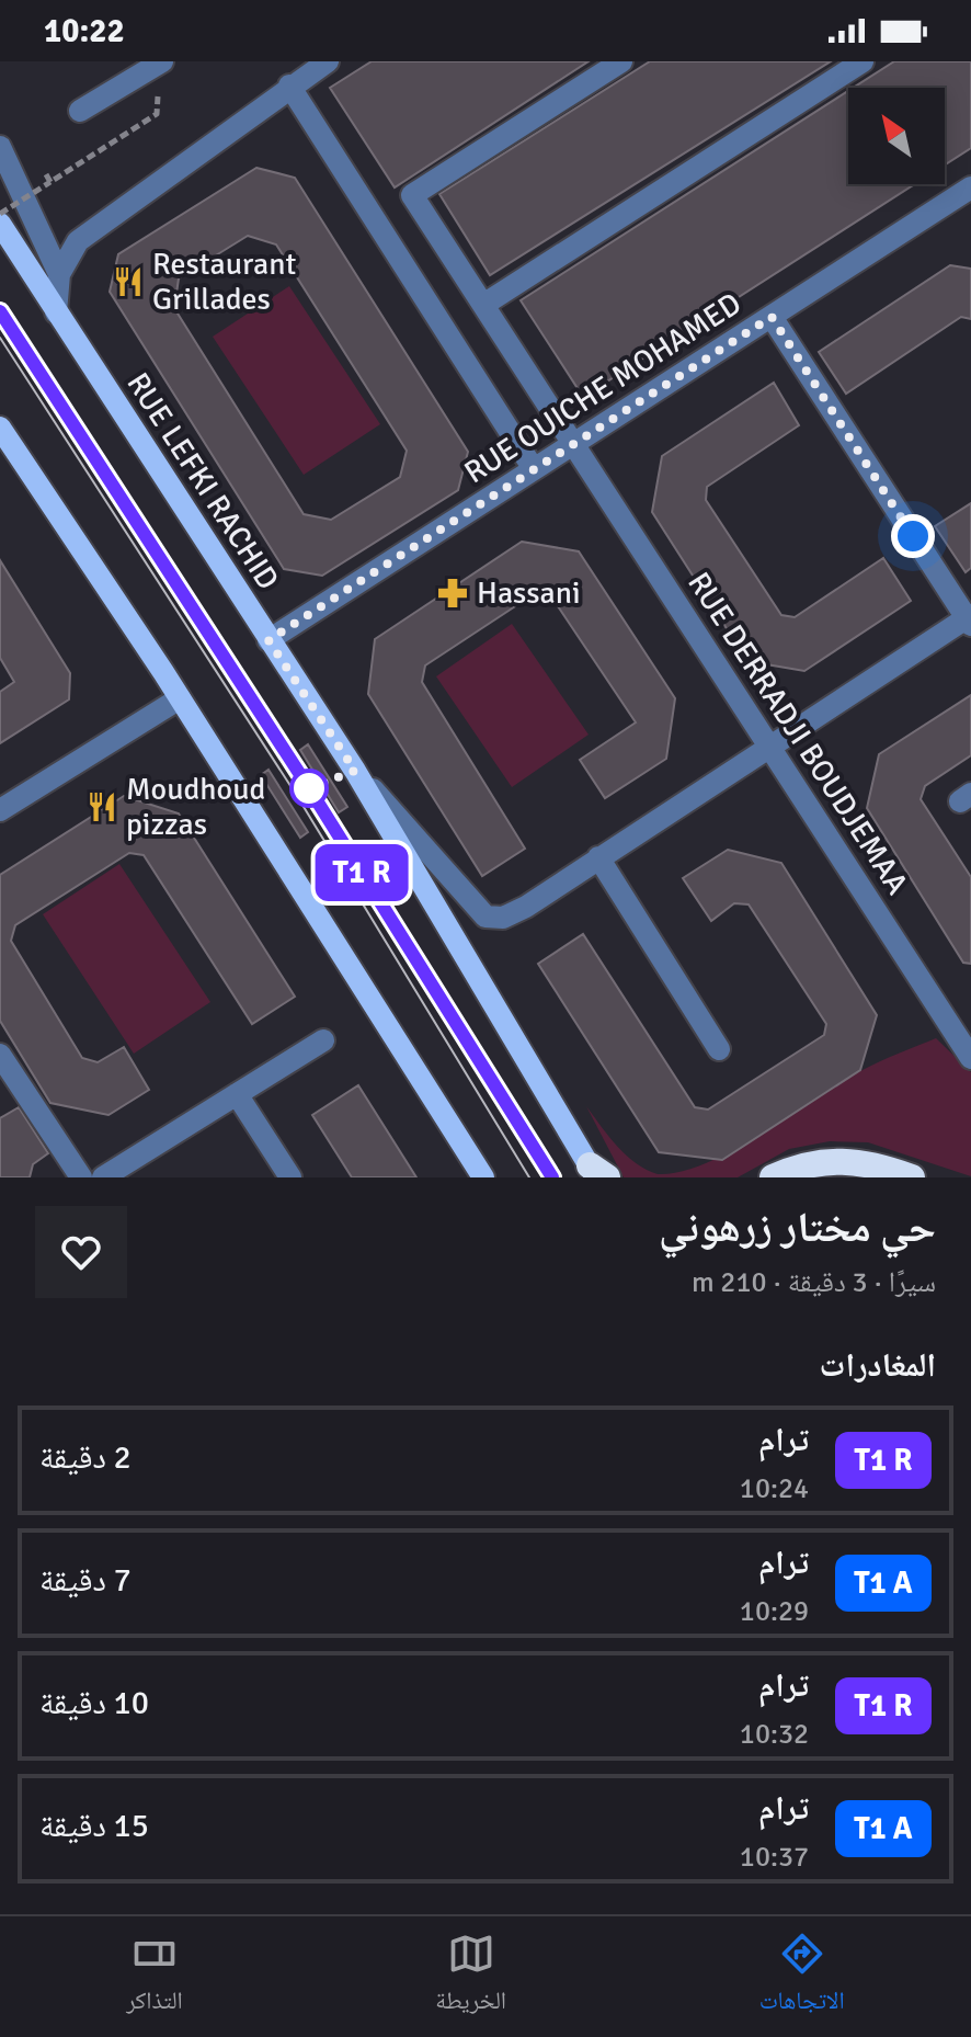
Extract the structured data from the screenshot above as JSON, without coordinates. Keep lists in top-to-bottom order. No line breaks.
{"streets":{"main road":["RUE LEFKI RACHID"],"street":["RUE OUICHE MOHAMED","RUE DERRADJI BOUDJEMAA"]},"crossings":[["RUE OUICHE MOHAMED","RUE LEFKI RACHID"],["RUE OUICHE MOHAMED","RUE DERRADJI BOUDJEMAA"]],"places":{"restaurant":["Restaurant Grillades","Moudhoud pizzas"],"pharmacy":["Hassani"]},"north":"top left","page":{"status":"10:22","on_map":"T1 R","heading":[["حي مختار زرهوني","سيرًا · 3 دقيقة · 210 m"],"المغادرات"],"list":[{"mark":"T1 R","name":"ترام","note":"10:24","value":"2 دقيقة"},{"mark":"T1 A","name":"ترام","note":"10:29","value":"7 دقيقة"},{"mark":"T1 R","name":"ترام","note":"10:32","value":"10 دقيقة"},{"mark":"T1 A","name":"ترام","note":"10:37","value":"15 دقيقة"}],"tabs":["الاتجاهات","الخريطة","التذاكر"]}}
